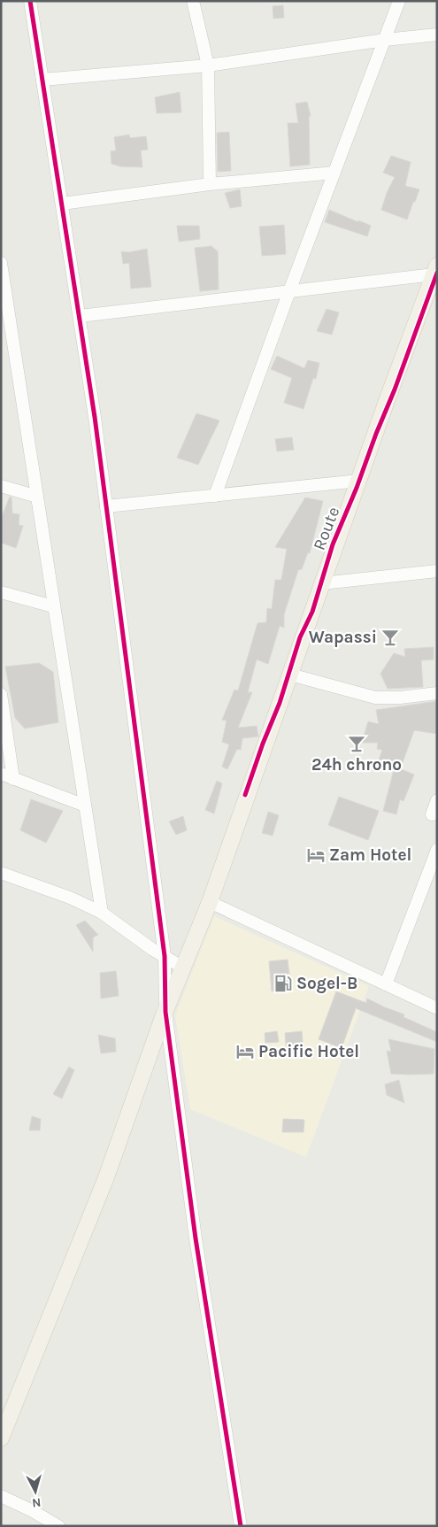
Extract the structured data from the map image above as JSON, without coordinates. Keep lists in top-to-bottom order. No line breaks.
{"streets":{"cycle path":["Route"]},"places":{"bar":["Wapassi","24h chrono"],"hotel":["Zam Hotel","Pacific Hotel"],"fuel station":["Sogel-B"]},"north":"bottom"}
